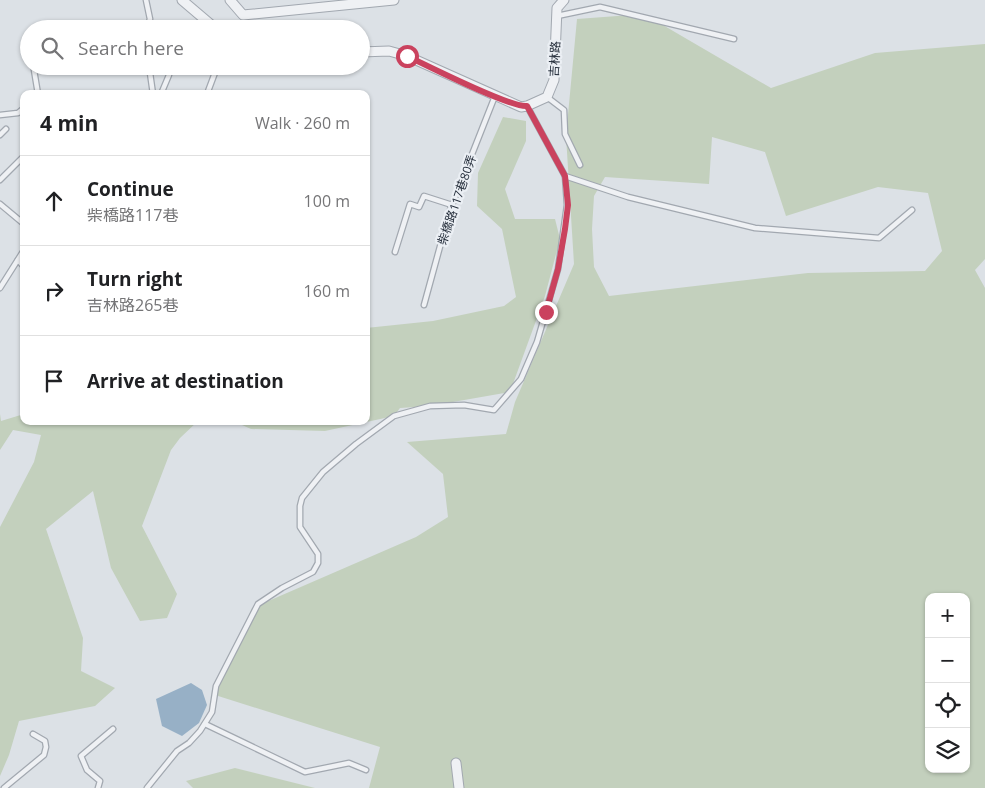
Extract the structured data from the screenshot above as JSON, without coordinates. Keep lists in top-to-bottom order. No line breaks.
{"streets":{"street":["吉林路"],"lane":["柴橋路117巷80弄"]},"page":{"search":"Search here","heading":["4 min","Walk · 260 m"],"list":[["Continue","柴橋路117巷","100 m"],["Turn right","吉林路265巷","160 m"],"Arrive at destination"],"map_buttons":["+","−"]}}
